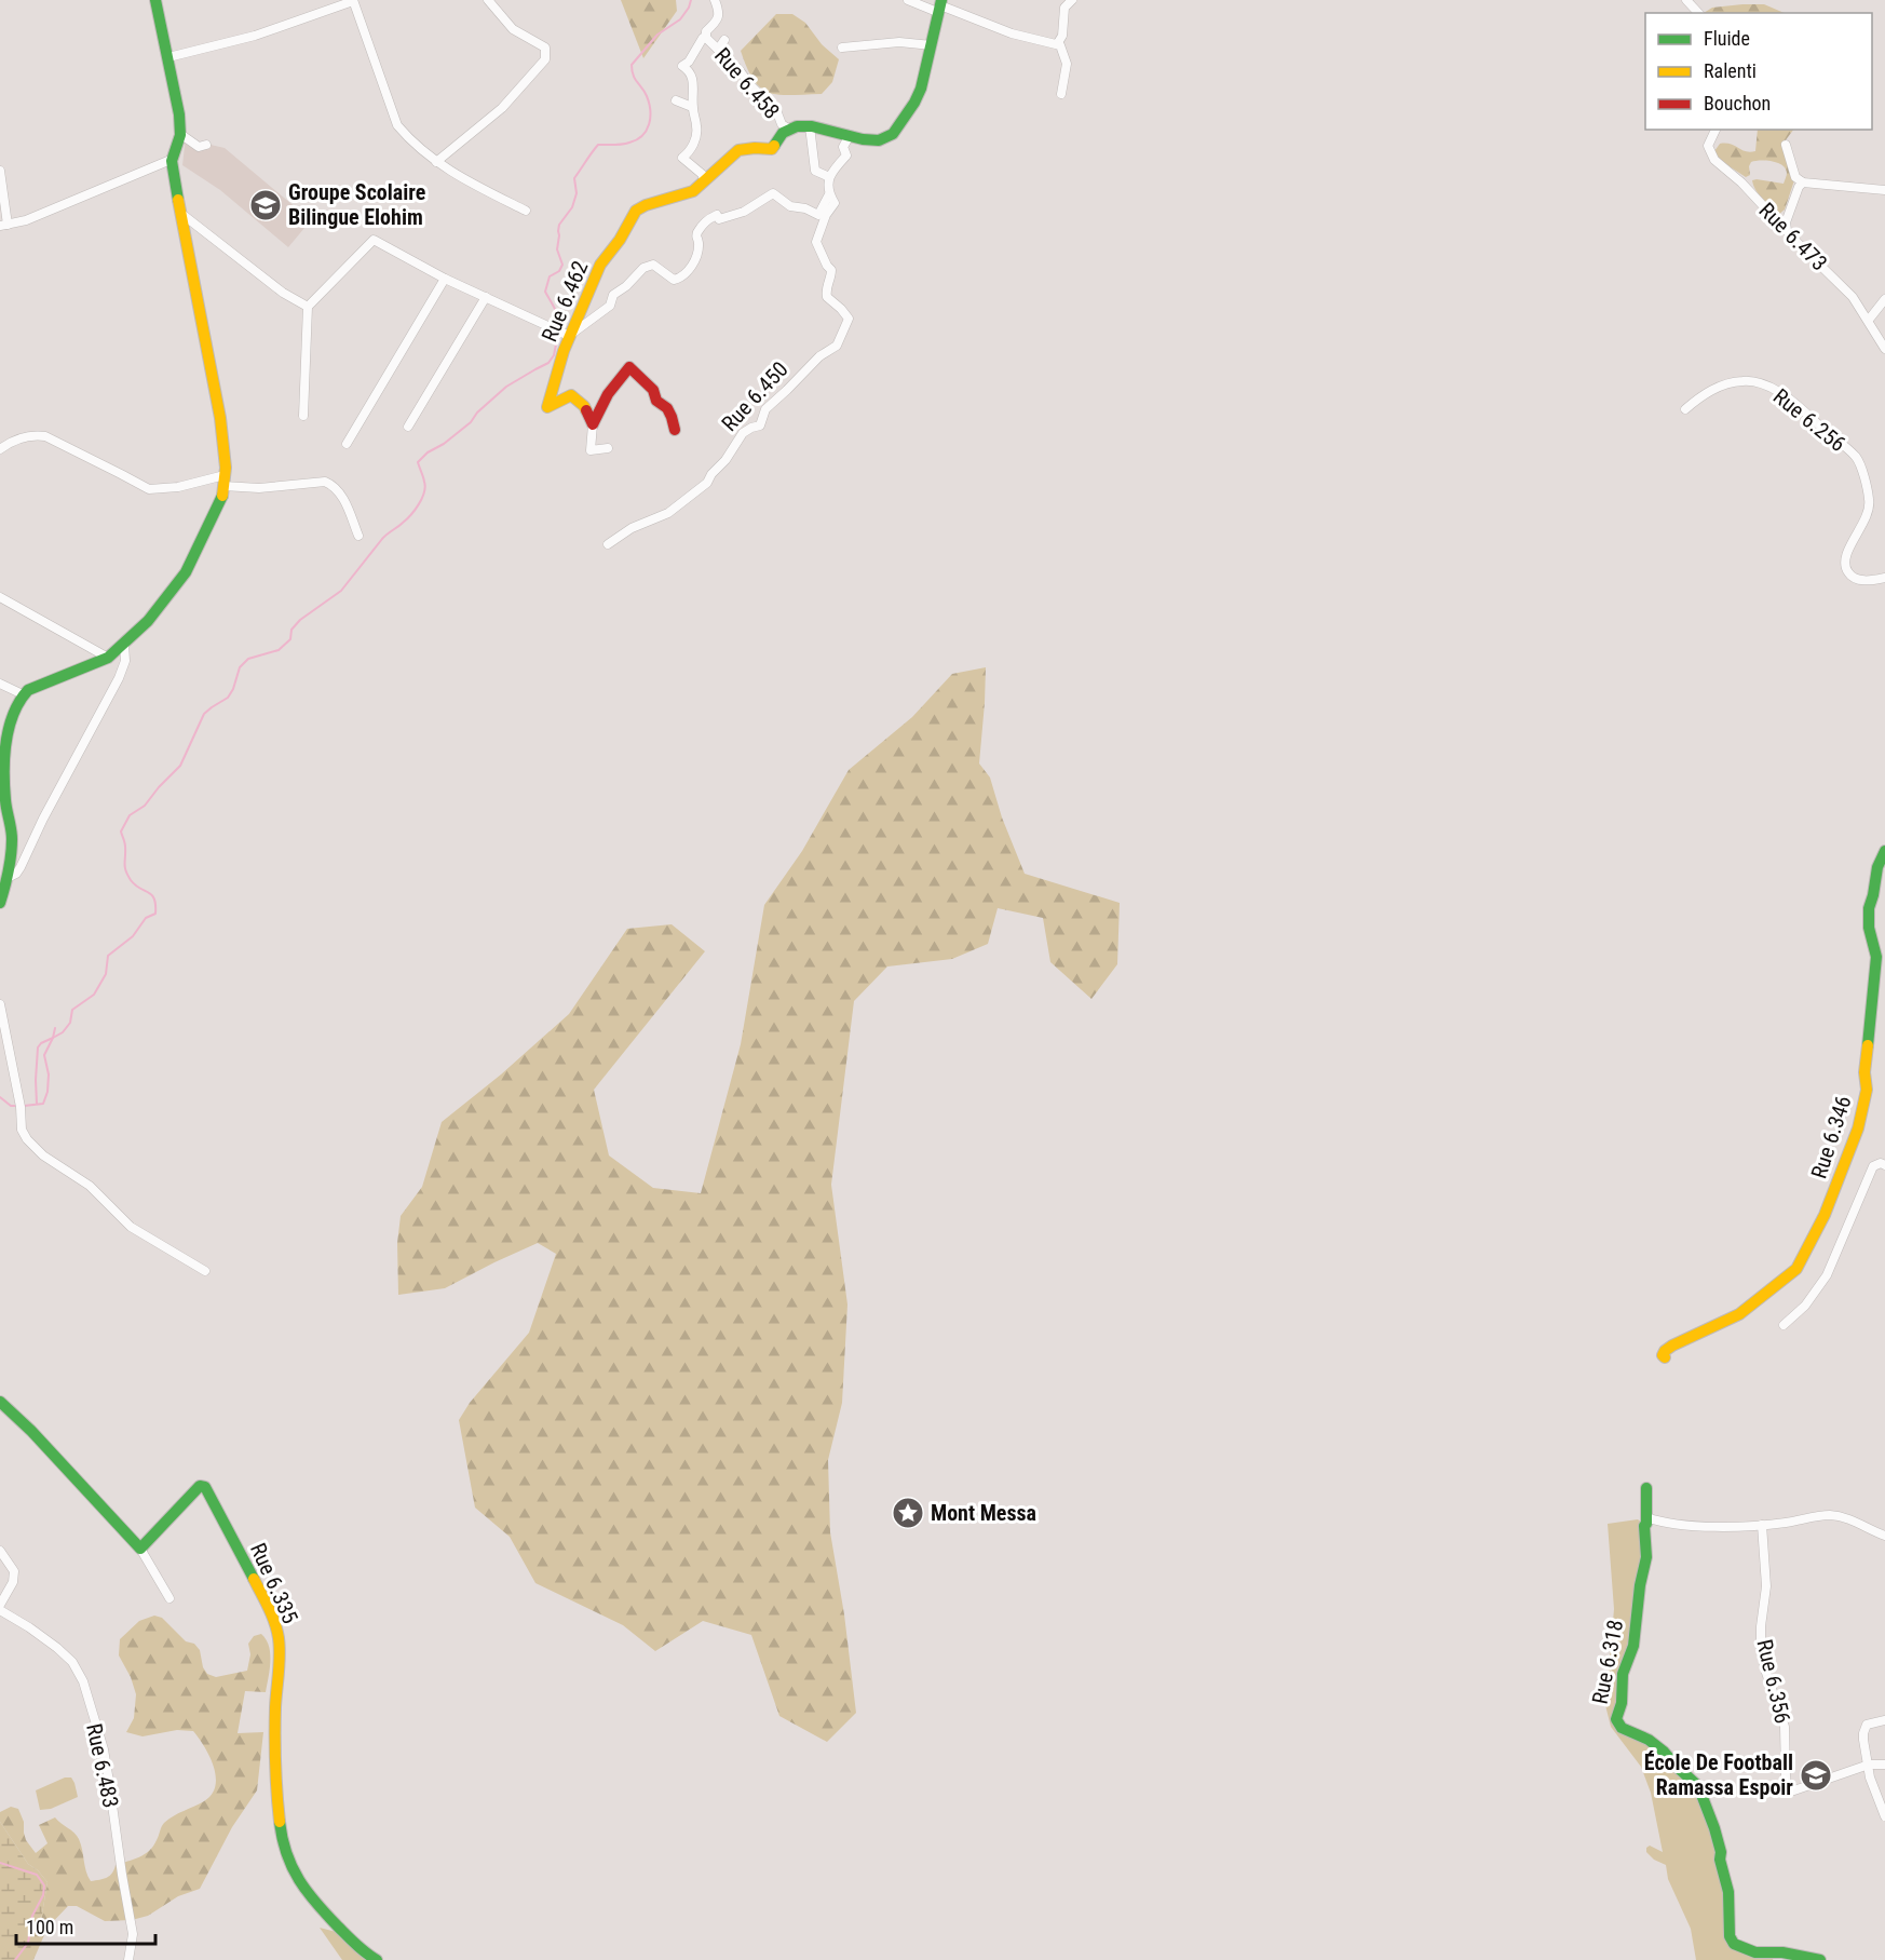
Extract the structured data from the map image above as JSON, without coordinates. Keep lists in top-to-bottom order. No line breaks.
{"streets":{"street":["Rue 6.458","Rue 6.473","Rue 6.462","Rue 6.450","Rue 6.256","Rue 6.346","Rue 6.335","Rue 6.318","Rue 6.356","Rue 6.483"]},"crossings":[["Rue 6.458","Rue 6.462"]],"places":{"school or university":["Groupe Scolaire Bilingue Elohim","École De Football Ramassa Espoir"],"place":["Mont Messa"]},"legend":["Fluide","Ralenti","Bouchon"],"scale_bar":"100 m"}
